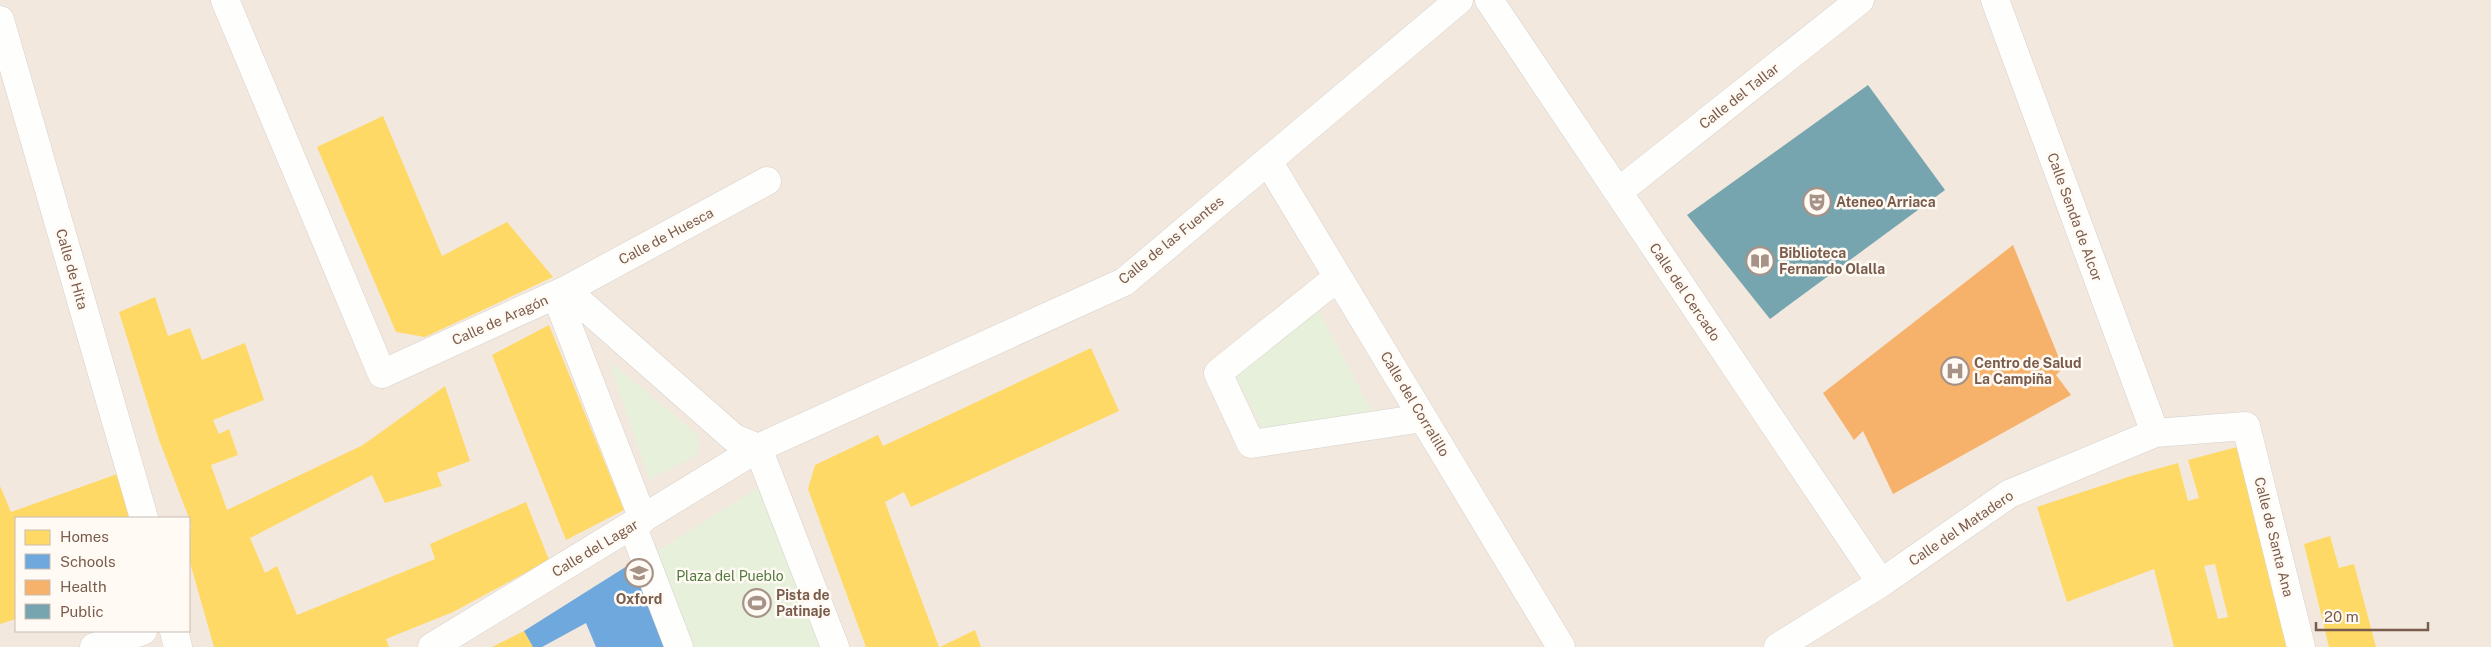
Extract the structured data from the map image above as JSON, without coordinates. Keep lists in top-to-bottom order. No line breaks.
{"streets":{"street":["Calle del Tallar","Calle Senda de Alcor","Calle de Huesca","Calle de las Fuentes","Calle de Hita","Calle del Cercado","Calle de Aragón","Calle del Corralillo","Calle del Matadero","Calle de Santa Ana","Calle del Lagar"]},"crossings":[["Calle del Tallar","Calle del Cercado"],["Calle Senda de Alcor","Calle del Matadero"],["Calle de Huesca","Calle de Aragón"],["Calle de las Fuentes","Calle de Aragón"],["Calle de las Fuentes","Calle del Corralillo"],["Calle de las Fuentes","Calle del Lagar"],["Calle del Cercado","Calle del Matadero"],["Calle de Aragón","Calle del Lagar"],["Calle del Matadero","Calle de Santa Ana"]],"parks":["Plaza del Pueblo"],"places":{"theatre":["Ateneo Arriaca"],"library":["Biblioteca Fernando Olalla"],"hospital":["Centro de Salud La Campiña"],"school or university":["Oxford"],"sports":["Pista de Patinaje"]},"legend":["Homes","Schools","Health","Public"],"scale_bar":"20 m"}
